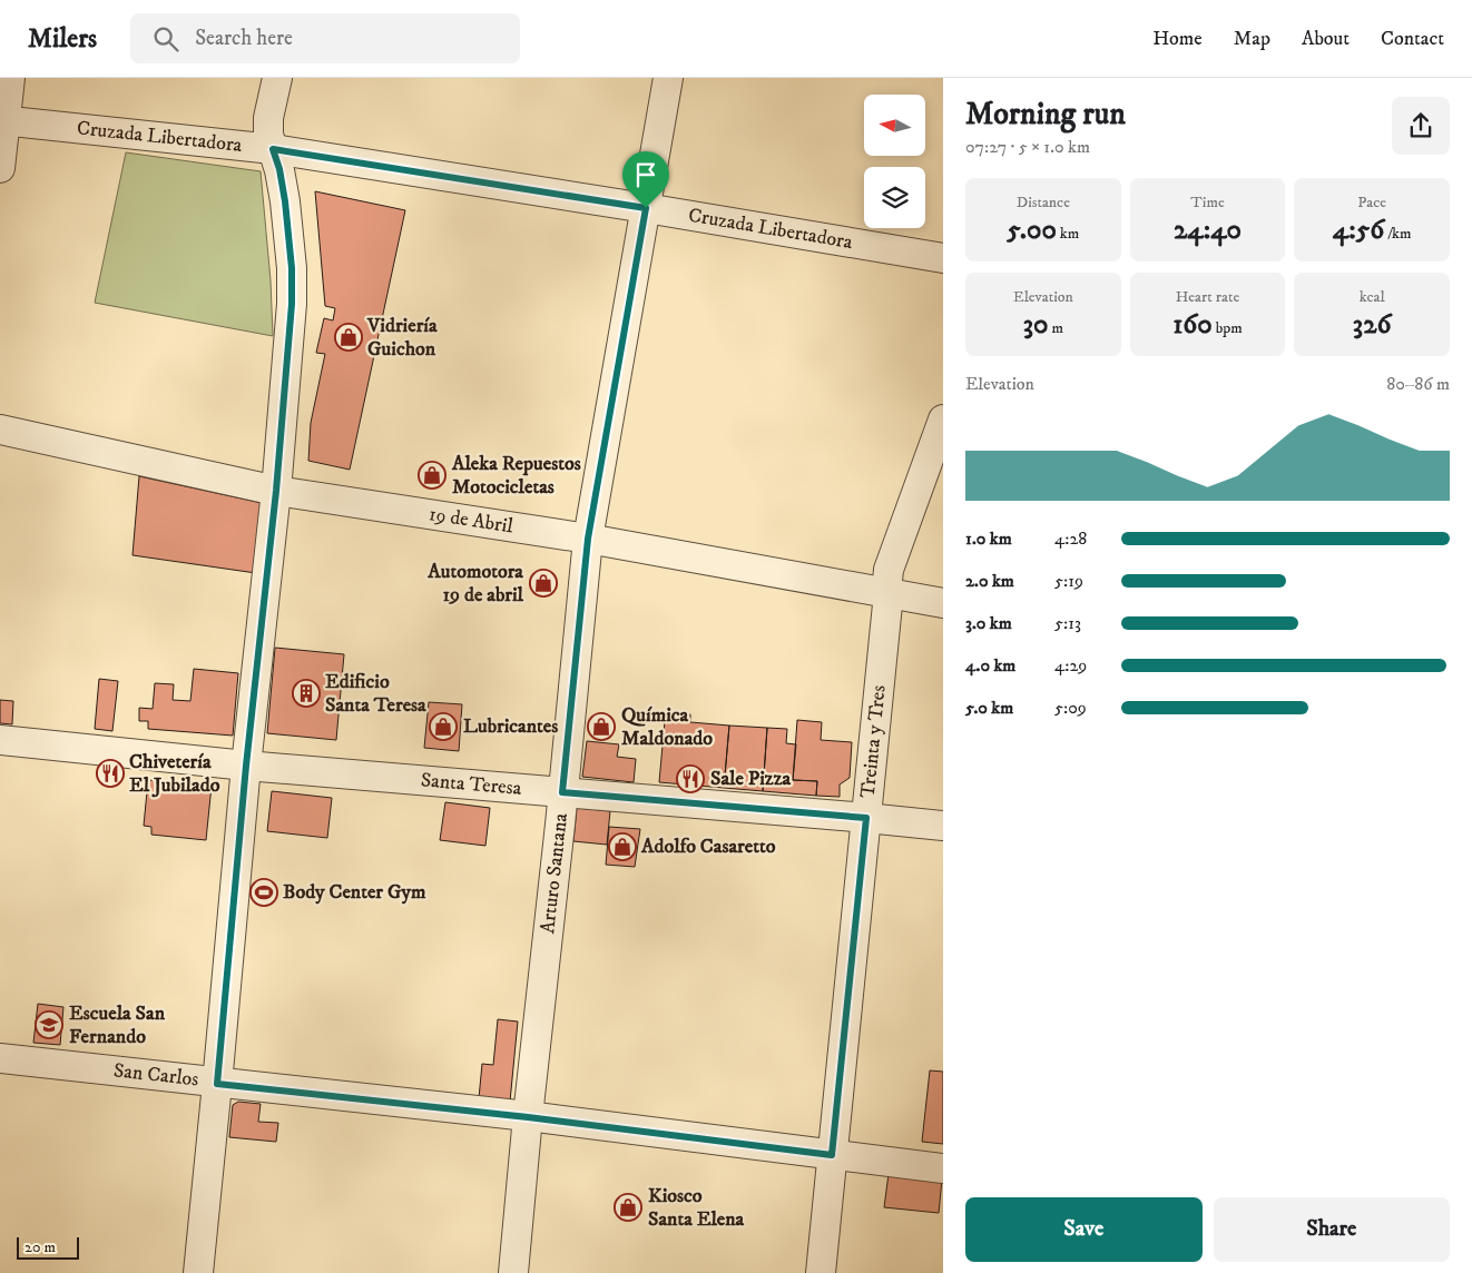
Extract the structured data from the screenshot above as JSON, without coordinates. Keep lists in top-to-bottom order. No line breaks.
{"streets":{"street":["Cruzada Libertadora","19 de Abril","Treinta y Tres","Santa Teresa","Arturo Santana","San Carlos"]},"crossings":[["Cruzada Libertadora","Arturo Santana"],["19 de Abril","Treinta y Tres"],["19 de Abril","Arturo Santana"],["Treinta y Tres","Santa Teresa"],["Treinta y Tres","San Carlos"],["Santa Teresa","Arturo Santana"],["Arturo Santana","San Carlos"]],"places":{"shop":["Vidriería Guichon","Aleka Repuestos Motocicletas","Automotora 19 de abril","Lubricantes","Química Maldonado","Adolfo Casaretto","Kiosco Santa Elena"],"building":["Edificio Santa Teresa"],"restaurant":["Chivetería El Jubilado","Sale Pizza"],"sports":["Body Center Gym"],"school or university":["Escuela San Fernando"]},"scale_bar":"20 m","north":"left","page":{"header":"Milers","search":"Search here","nav":["Home","Map","About","Contact"],"heading":["Morning run","07:27 · 5 × 1.0 km"],"stats":[["Distance","5.00 km"],["Time","24:40"],["Pace","4:56 /km"],["Elevation","30 m"],["Heart rate","160 bpm"],["kcal","326"]],"chart":["Elevation","80–86 m"],"list":[{"name":"1.0 km","note":"4:28"},{"name":"2.0 km","note":"5:19"},{"name":"3.0 km","note":"5:13"},{"name":"4.0 km","note":"4:29"},{"name":"5.0 km","note":"5:09"}],"buttons":["Save","Share"],"scale":"20 m"}}
